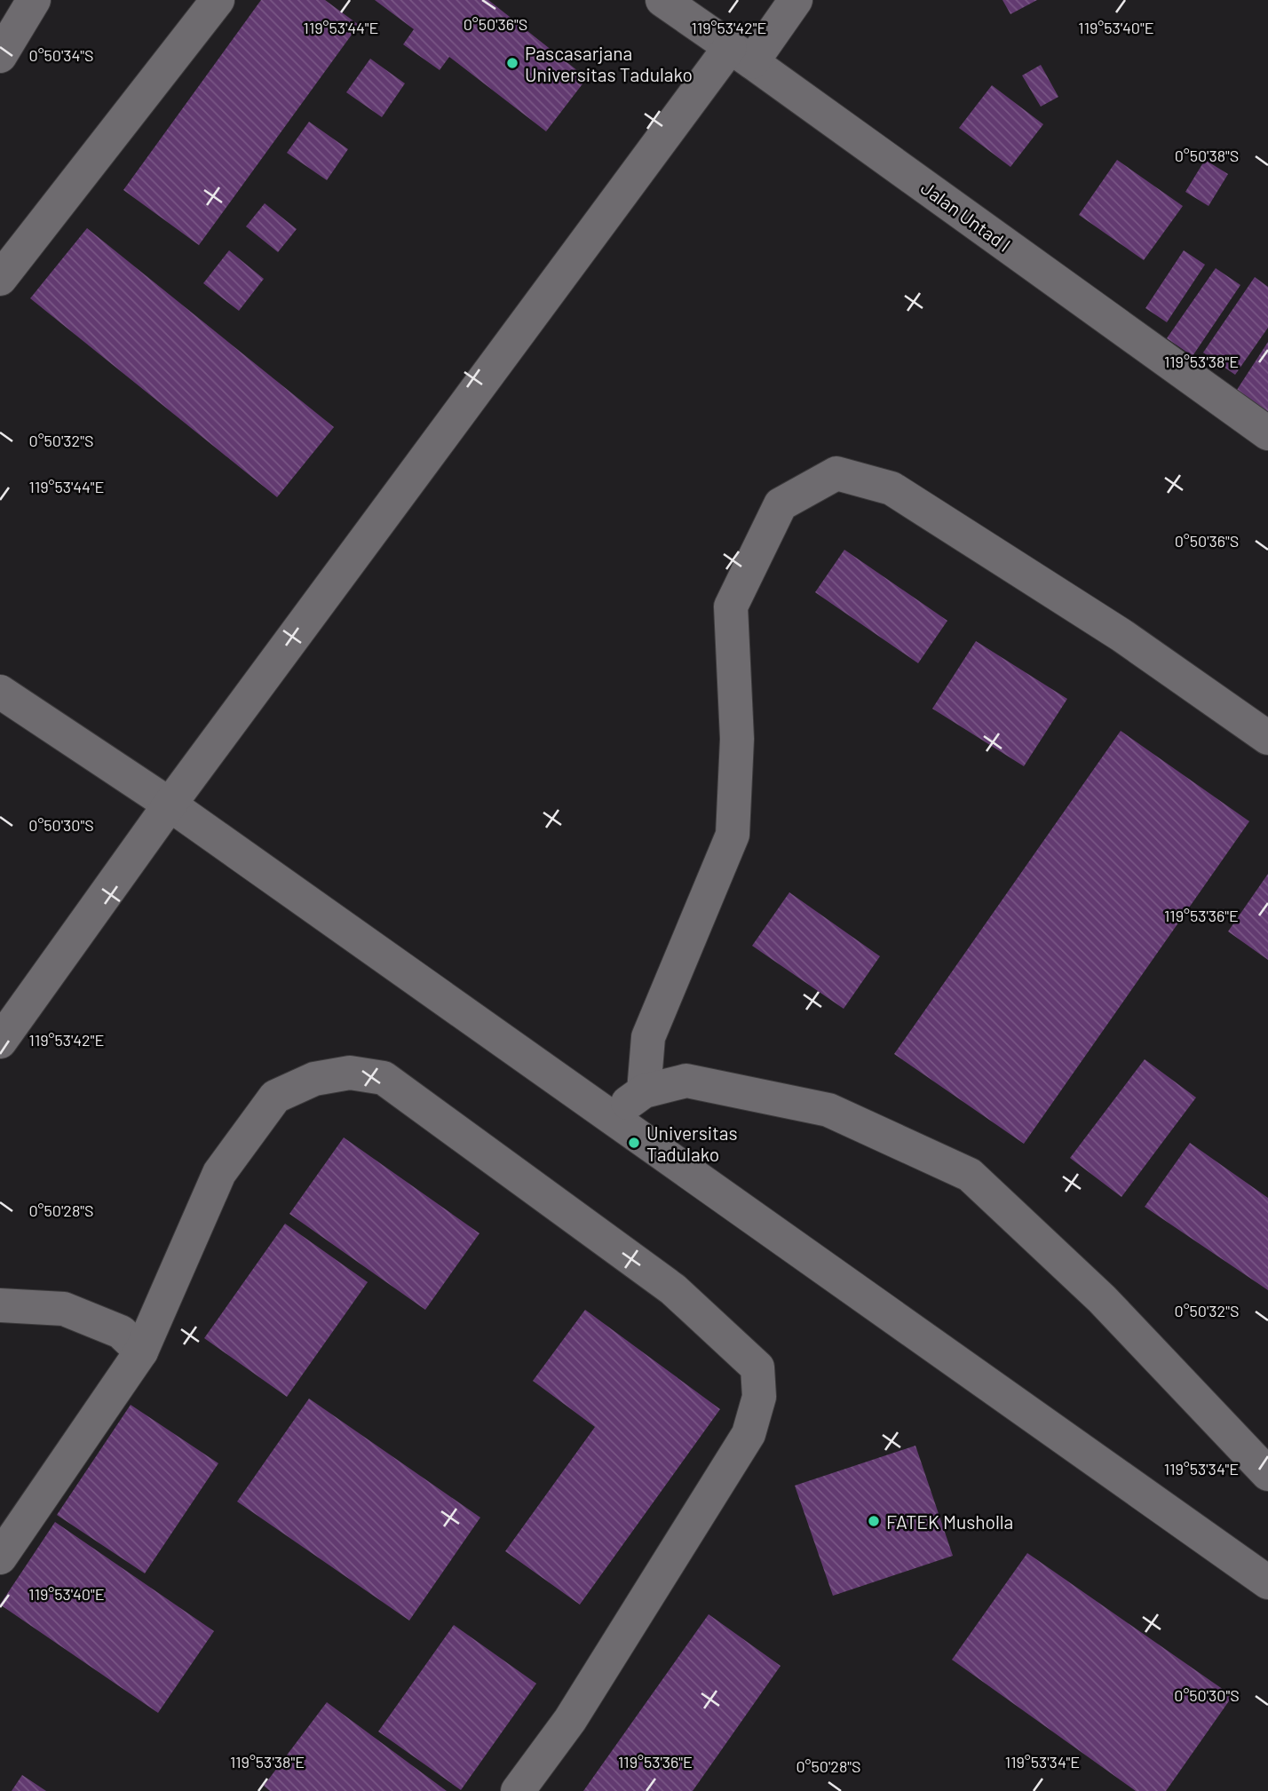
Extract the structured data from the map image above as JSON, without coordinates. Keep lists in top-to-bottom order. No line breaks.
{"streets":{"street":["Jalan Untad I"]},"places":["Pascasarjana Universitas Tadulako","Universitas Tadulako","FATEK Musholla"],"coordinates":["0°50'36\"S","119°53'44\"E","119°53'42\"E","119°53'40\"E","0°50'34\"S","0°50'38\"S","119°53'38\"E","0°50'32\"S","0°50'30\"S","119°53'36\"E","0°50'28\"S","119°53'34\"E"]}
